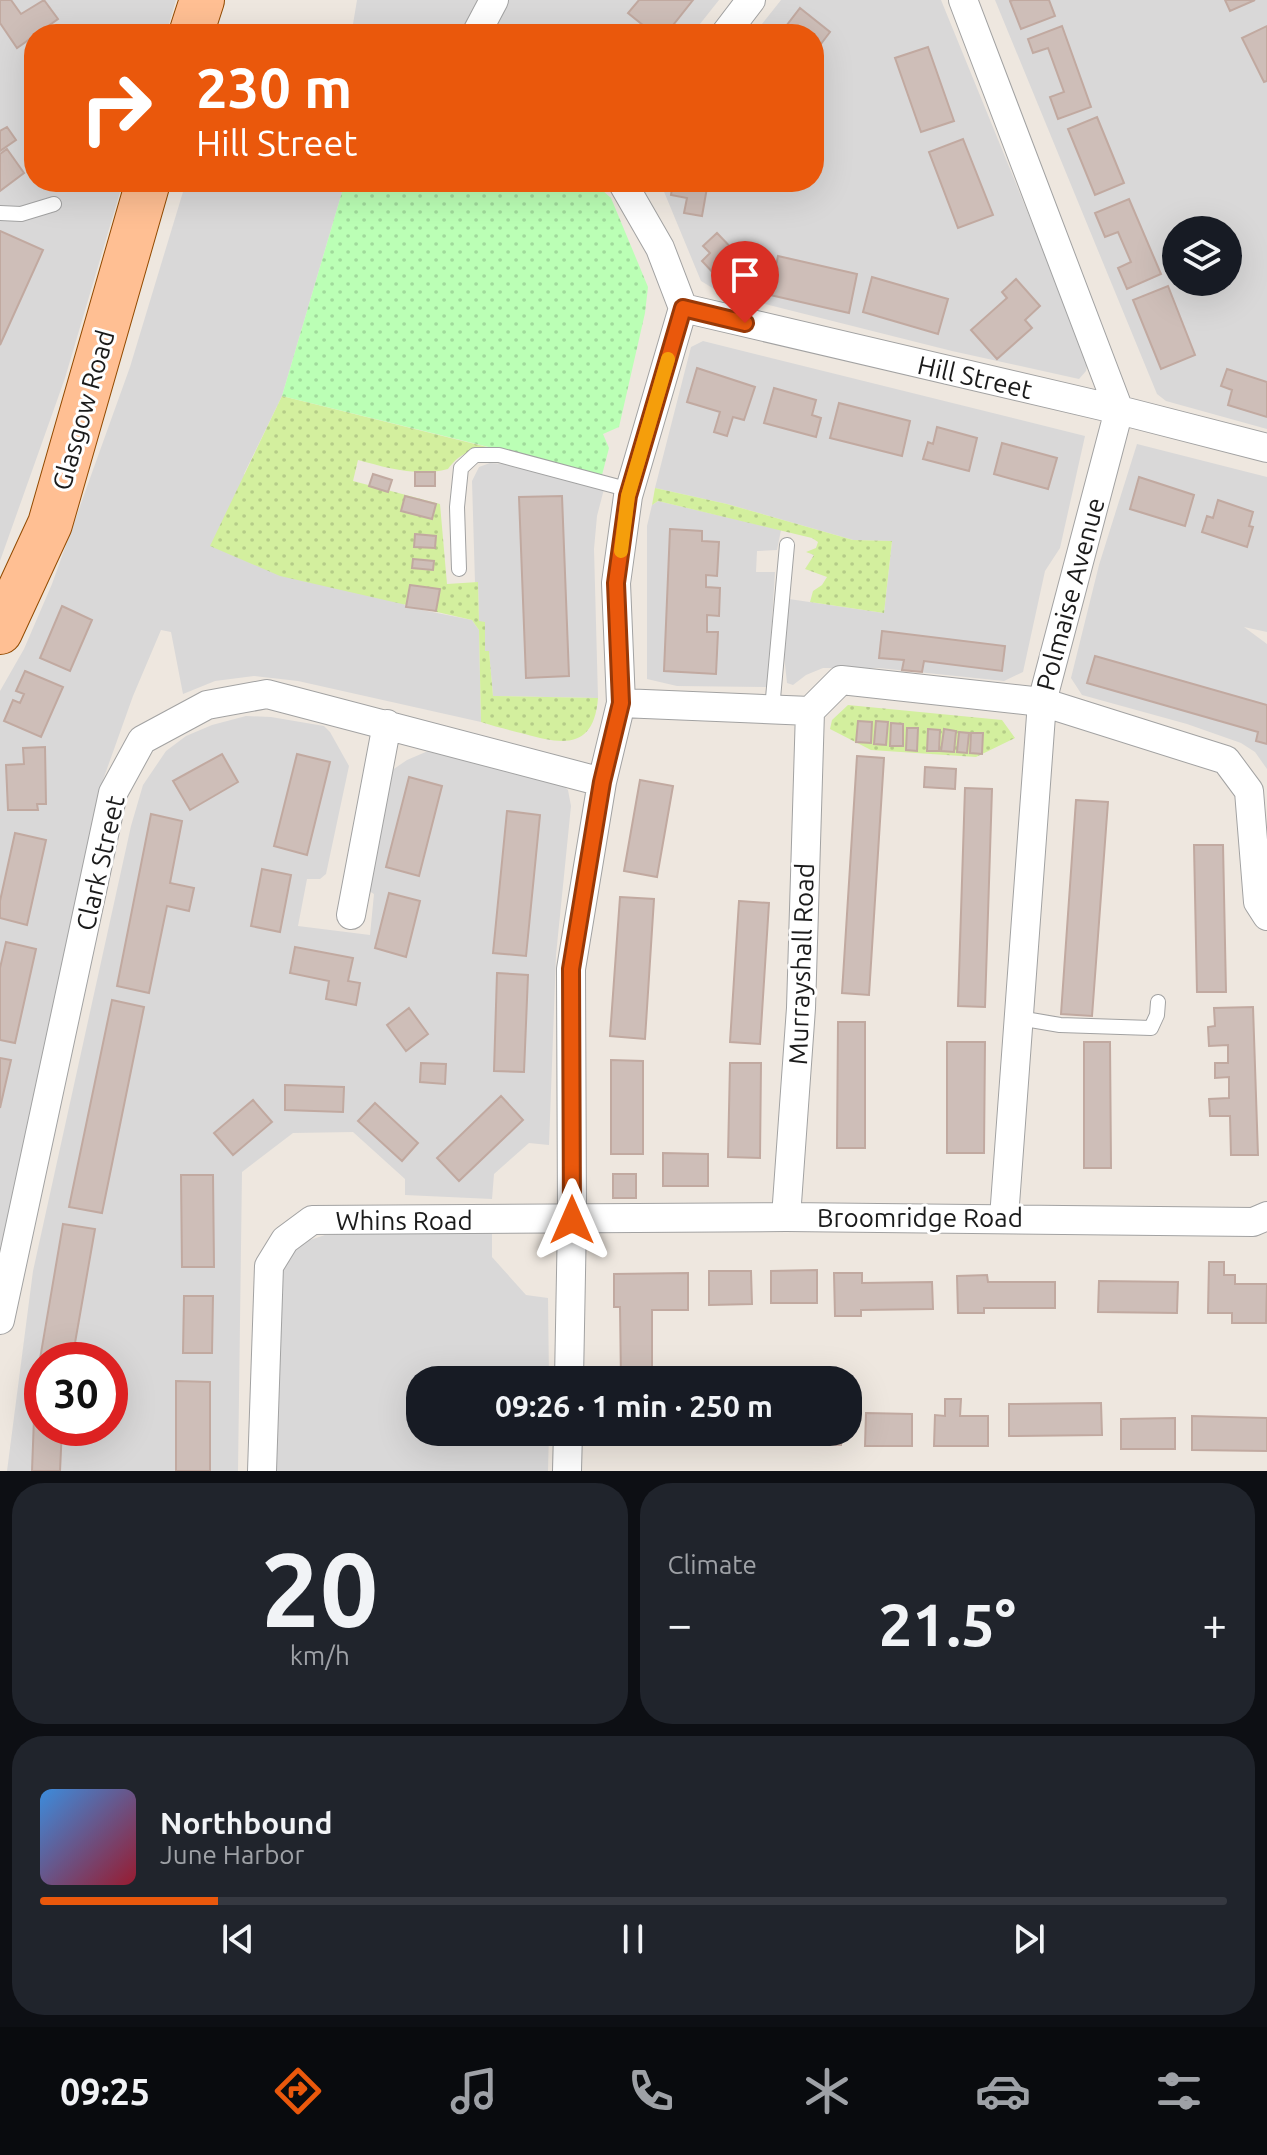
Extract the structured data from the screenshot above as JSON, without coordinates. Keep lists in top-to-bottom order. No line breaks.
{"streets":{"main road":["Glasgow Road"],"street":["Hill Street","Polmaise Avenue","Clark Street","Murrayshall Road","Broomridge Road","Whins Road"]},"crossings":[["Hill Street","Polmaise Avenue"],["Polmaise Avenue","Broomridge Road"],["Murrayshall Road","Broomridge Road"],["Broomridge Road","Whins Road"]],"page":{"turn":["230 m","Hill Street"],"limit":"30","trip":"09:26 · 1 min · 250 m","tile":[["20","km/h"],"Climate"],"heat":["−","21.5°","+"],"song":["Northbound","June Harbor"],"tabs":"09:25"}}
